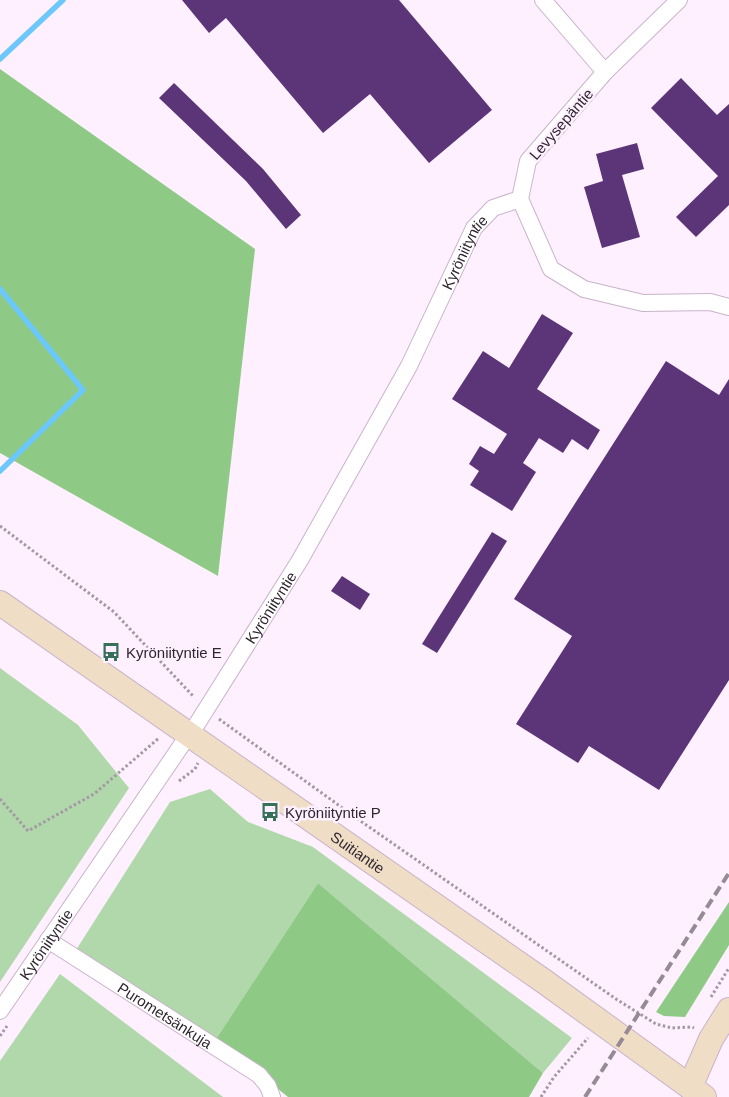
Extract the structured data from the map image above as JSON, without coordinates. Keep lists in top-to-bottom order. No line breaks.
{"streets":{"main road":["Suitiantie"],"street":["Levysepäntie","Kyröniityntie","Purometsänkuja"]},"crossings":[["Levysepäntie","Kyröniityntie"],["Kyröniityntie","Suitiantie"],["Kyröniityntie","Purometsänkuja"]],"places":{"bus stop":["Kyröniityntie E","Kyröniityntie P"]}}
